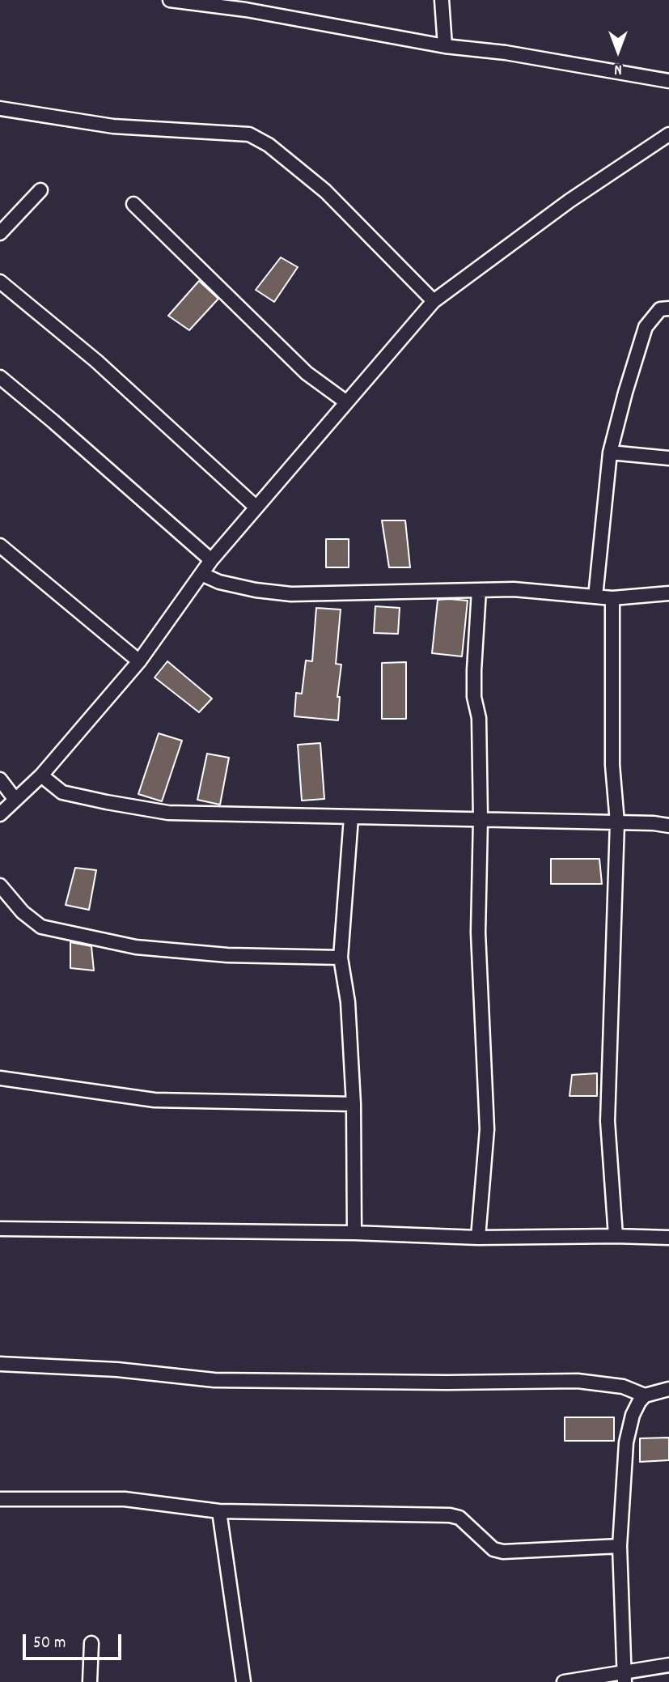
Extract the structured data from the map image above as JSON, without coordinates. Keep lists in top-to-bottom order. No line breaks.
{"scale_bar":"50 m","north":"bottom"}
